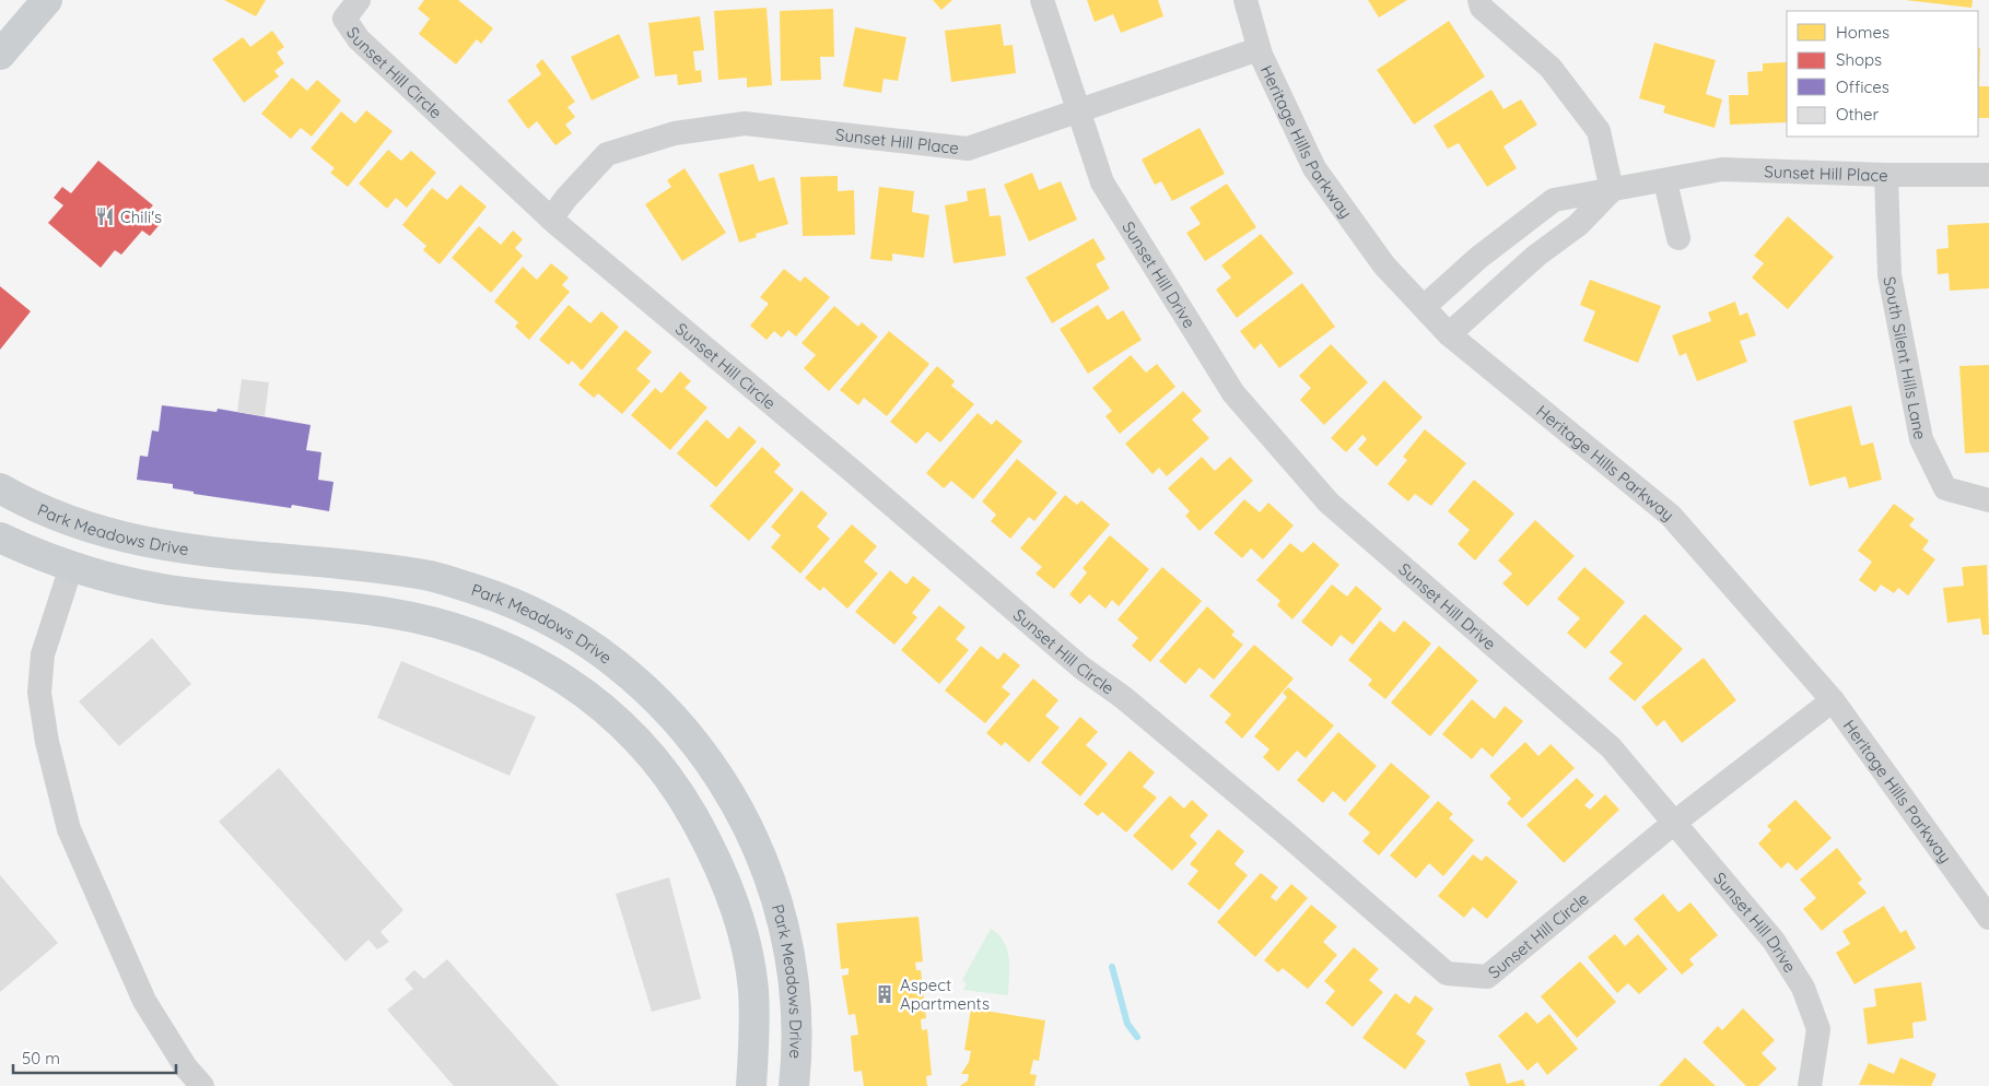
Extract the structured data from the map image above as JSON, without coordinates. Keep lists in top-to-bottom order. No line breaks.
{"streets":{"main road":["Park Meadows Drive"],"street":["Sunset Hill Circle","Sunset Hill Place","Heritage Hills Parkway","Sunset Hill Drive","South Silent Hills Lane"]},"crossings":[["Sunset Hill Circle","Sunset Hill Place"],["Sunset Hill Circle","Heritage Hills Parkway"],["Sunset Hill Circle","Sunset Hill Drive"],["Sunset Hill Place","Heritage Hills Parkway"],["Sunset Hill Place","Sunset Hill Drive"],["Sunset Hill Place","South Silent Hills Lane"]],"places":{"restaurant":["Chili's"],"building":["Aspect Apartments"]},"legend":["Homes","Shops","Offices","Other"],"scale_bar":"50 m"}
